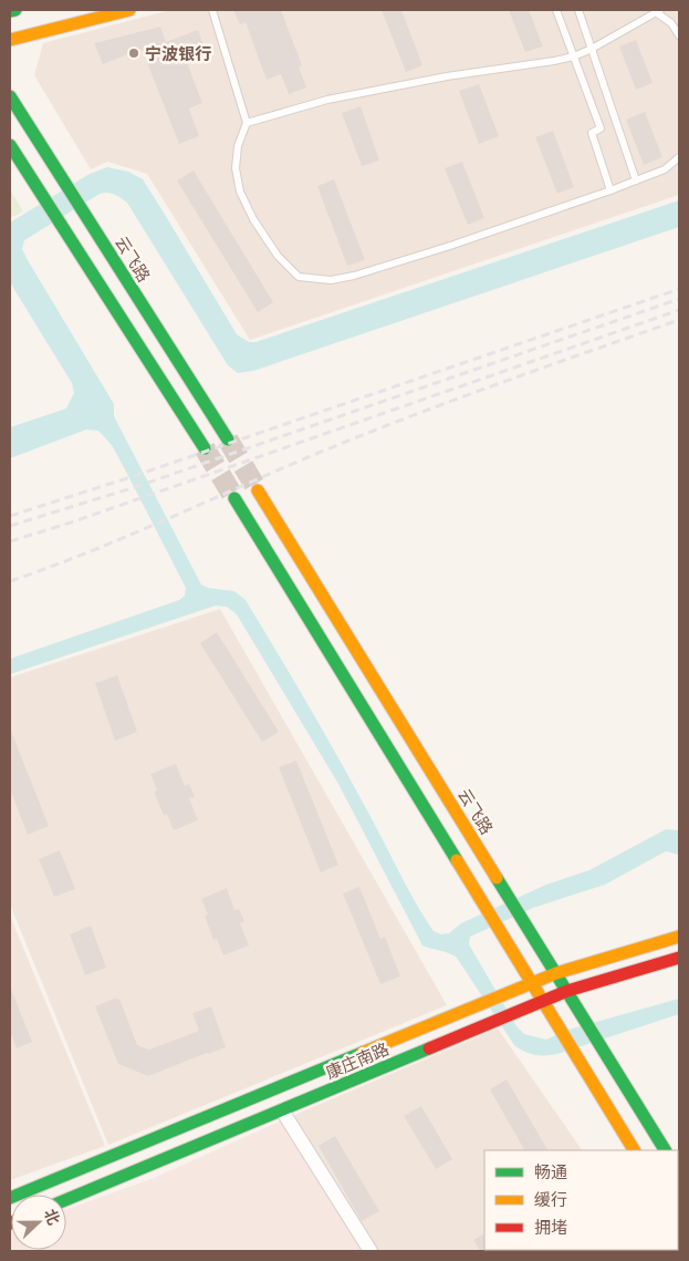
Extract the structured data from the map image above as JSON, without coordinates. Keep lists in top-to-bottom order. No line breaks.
{"streets":{"main road":["云飞路","康庄南路"]},"crossings":[["云飞路","康庄南路"]],"places":["宁波银行"],"legend":["畅通","缓行","拥堵"],"north":"right"}
